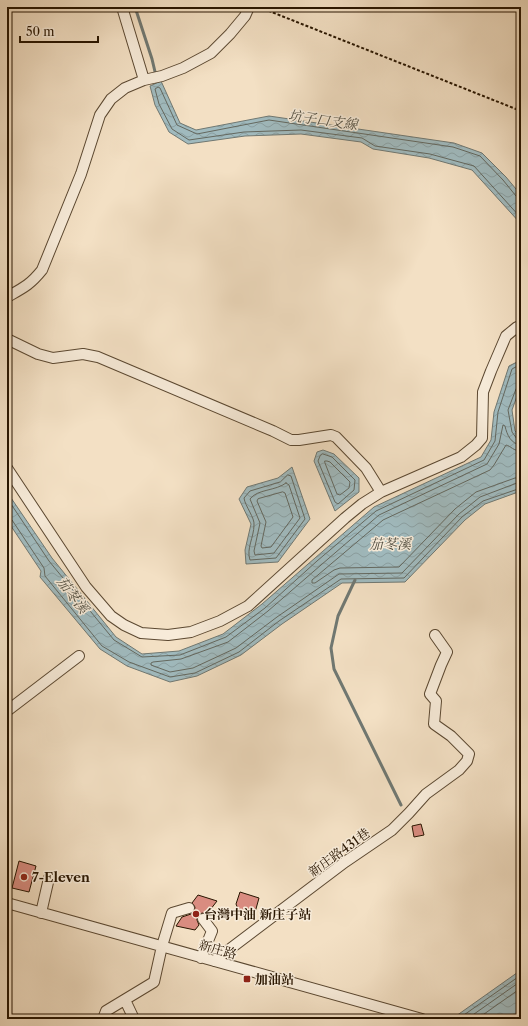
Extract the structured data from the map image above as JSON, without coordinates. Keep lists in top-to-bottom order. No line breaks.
{"streets":{"street":["新庄路431巷","新庄路"]},"crossings":[["新庄路431巷","新庄路"]],"water":["坑子口支線","茄苳溪"],"places":{"other":["7-Eleven","台灣中油 新庄子站"],"transit":["加油站"]},"scale_bar":"50 m"}
